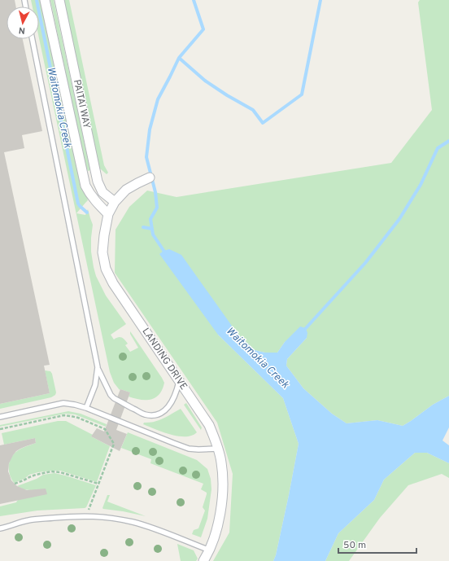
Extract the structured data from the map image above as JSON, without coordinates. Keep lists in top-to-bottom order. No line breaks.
{"streets":{"street":["PAITAI WAY","LANDING DRIVE"]},"crossings":[["PAITAI WAY","LANDING DRIVE"]],"water":["Waitomokia Creek"],"scale_bar":"50 m","north":"bottom"}
